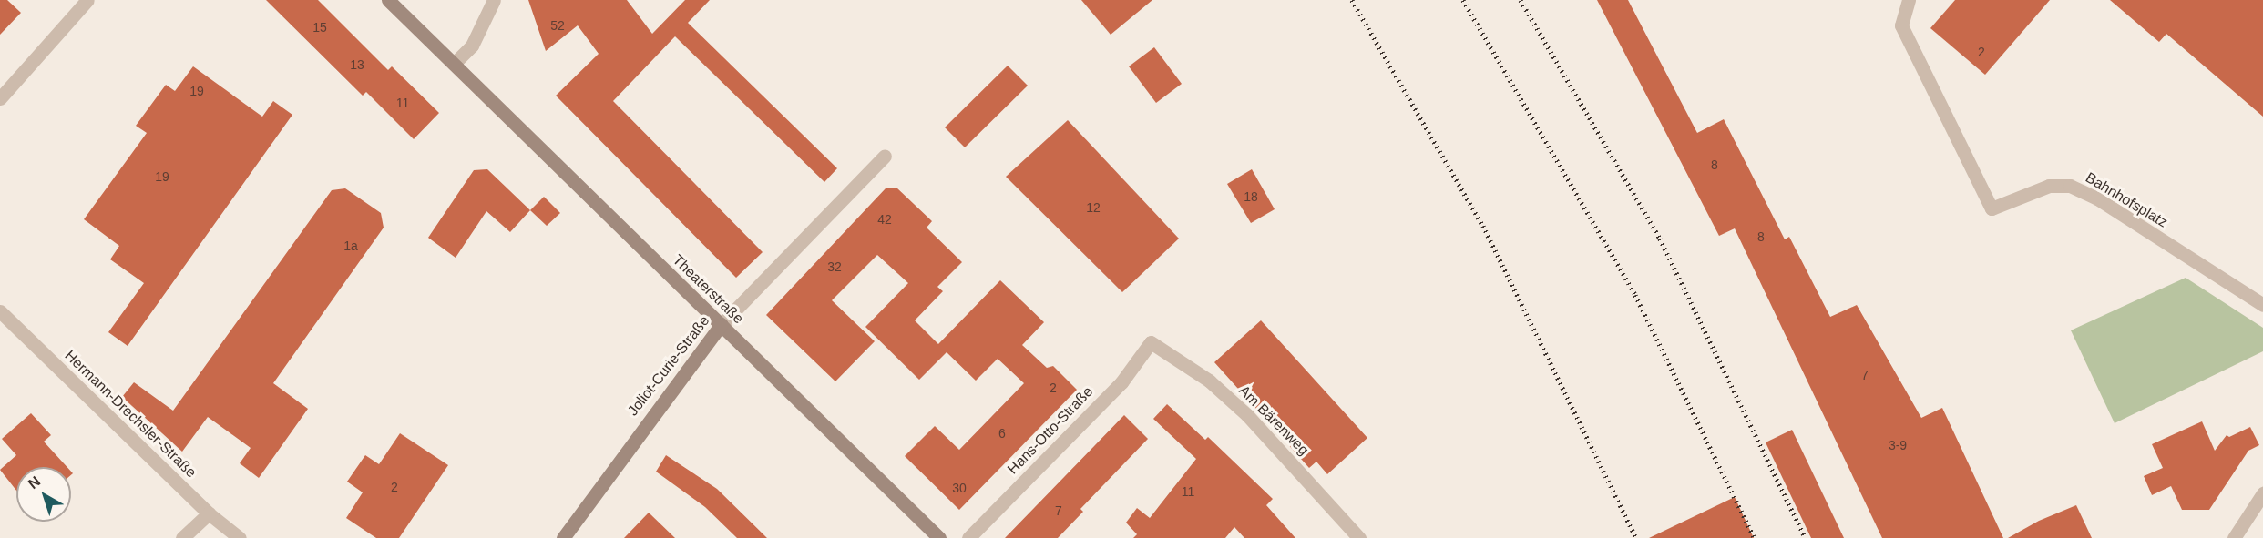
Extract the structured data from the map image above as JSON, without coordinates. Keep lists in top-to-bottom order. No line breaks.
{"streets":{"main road":["Theaterstraße","Joliot-Curie-Straße"],"street":["Bahnhofsplatz","Hermann-Drechsler-Straße","Am Bärenweg","Hans-Otto-Straße"]},"crossings":[["Theaterstraße","Joliot-Curie-Straße"],["Am Bärenweg","Hans-Otto-Straße"]],"house_numbers":["52","15","2","13","19","11","8","19","18","12","42","8","1a","32","7","2","6","3-9","2","30","11","7"],"north":"top left"}
